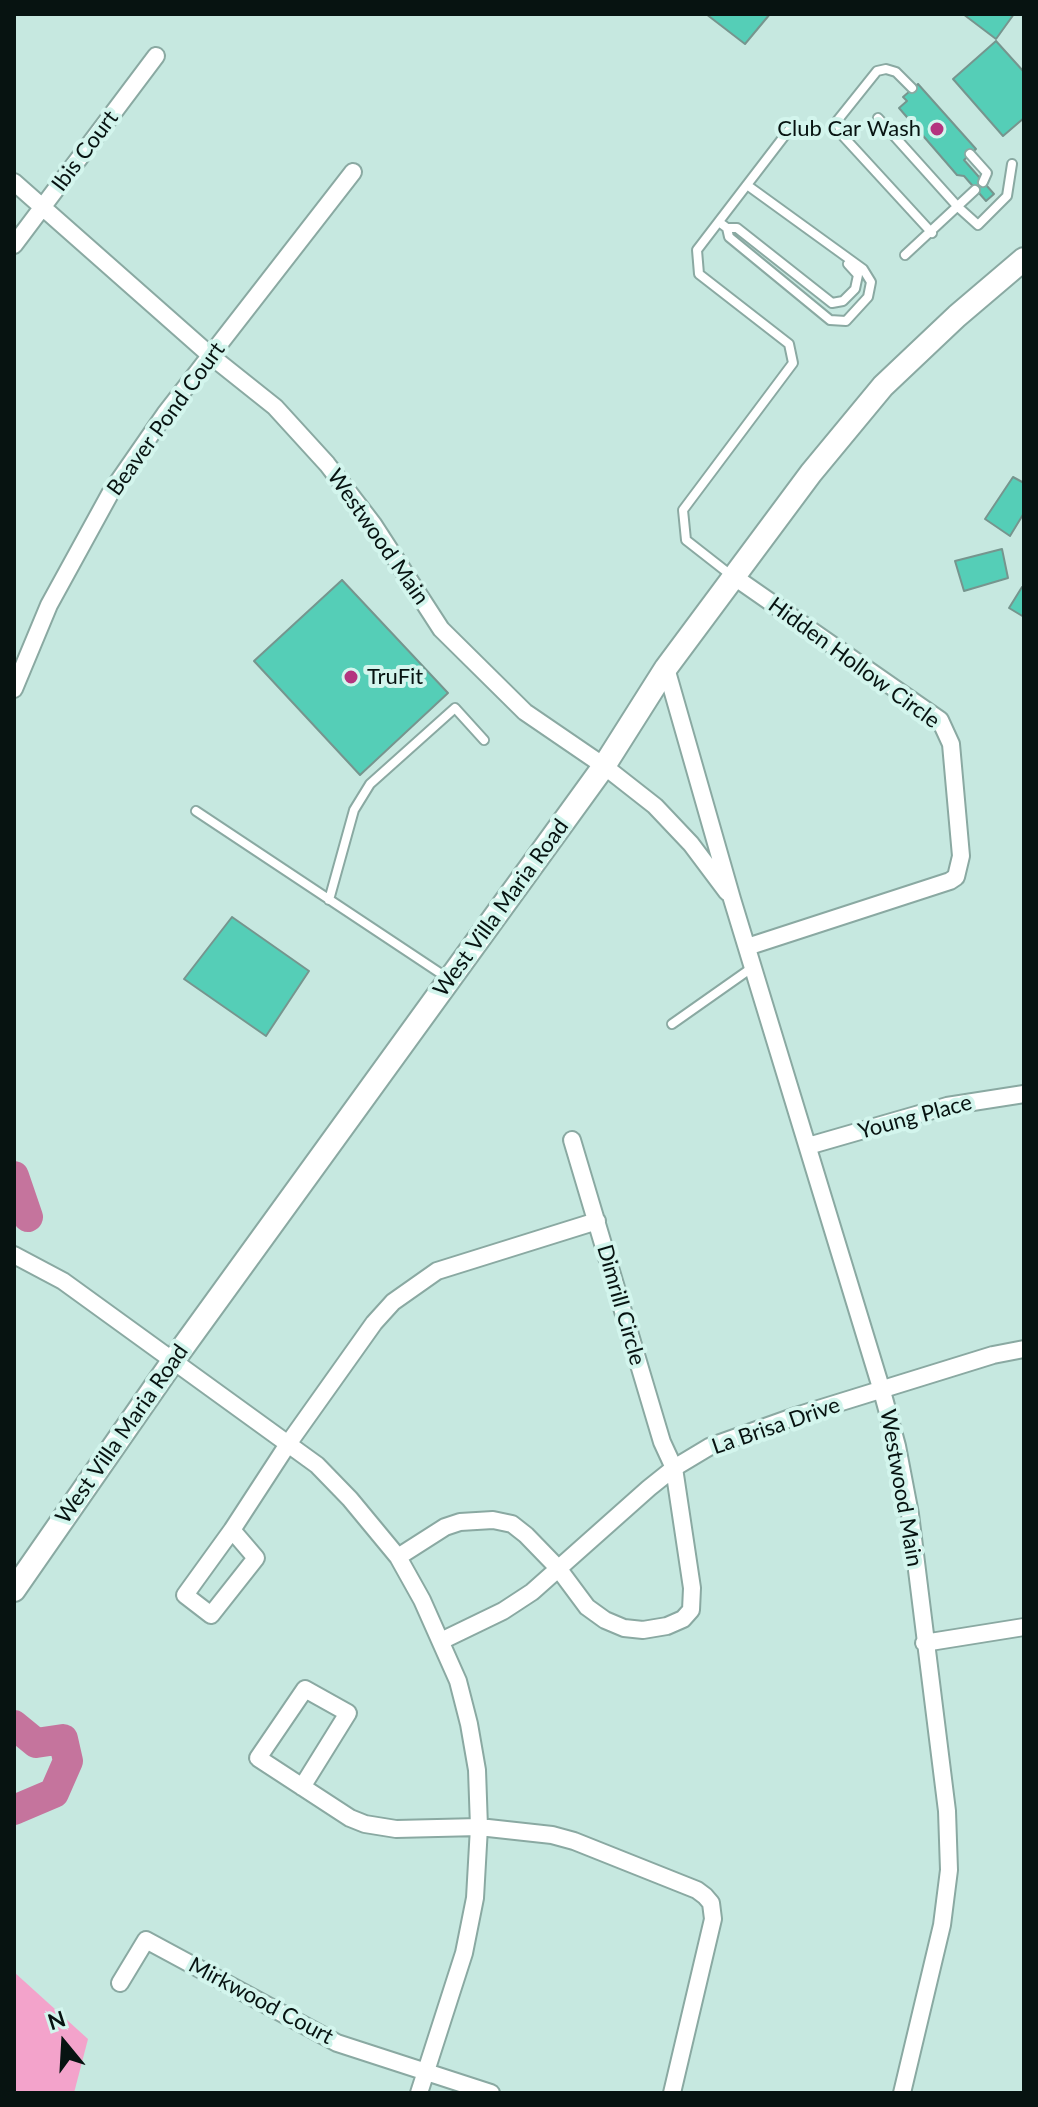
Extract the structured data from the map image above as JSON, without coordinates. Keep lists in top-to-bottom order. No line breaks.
{"streets":{"main road":["West Villa Maria Road"],"street":["Ibis Court","Beaver Pond Court","Westwood Main","Hidden Hollow Circle","Young Place","Dimrill Circle","La Brisa Drive","Mirkwood Court"]},"crossings":[["Ibis Court","Westwood Main"],["Beaver Pond Court","Westwood Main"],["Westwood Main","Hidden Hollow Circle"],["Westwood Main","West Villa Maria Road"],["Westwood Main","Young Place"],["Westwood Main","La Brisa Drive"],["Hidden Hollow Circle","West Villa Maria Road"],["Dimrill Circle","La Brisa Drive"]],"places":["Club Car Wash","TruFit"],"north":"top"}
